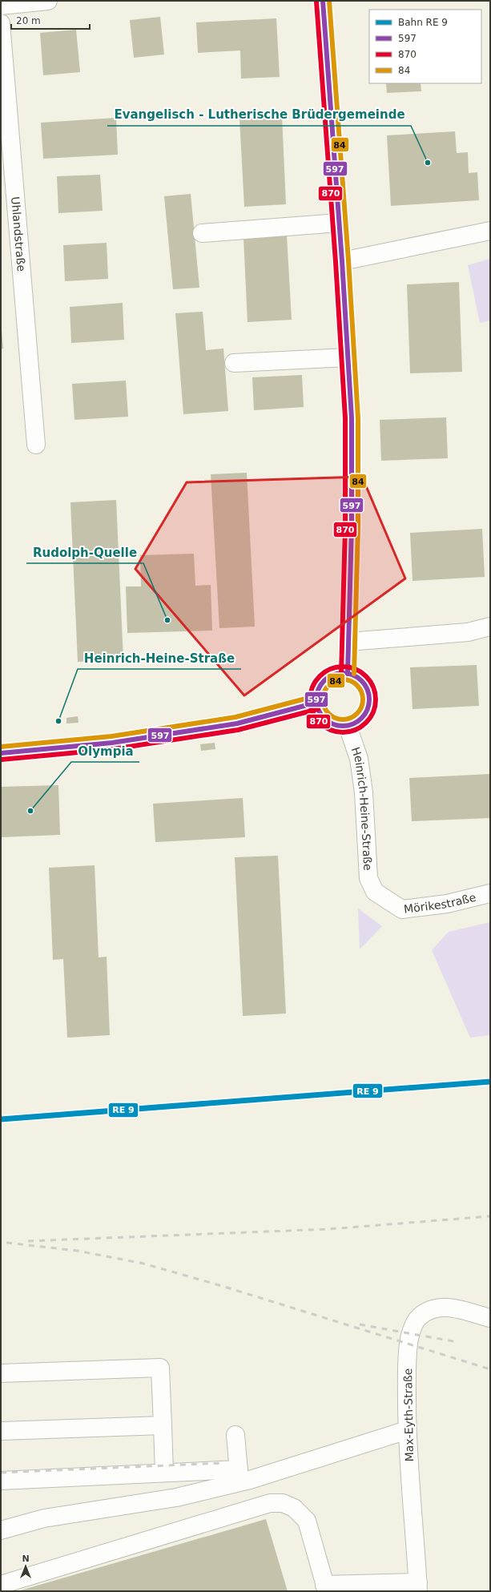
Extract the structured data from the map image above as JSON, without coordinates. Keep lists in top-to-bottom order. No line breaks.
{"streets":{"street":["Uhlandstraße","Heinrich-Heine-Straße","Mörikestraße","Max-Eyth-Straße"]},"crossings":[["Heinrich-Heine-Straße","Mörikestraße"]],"places":["Evangelisch - Lutherische Brüdergemeinde","Rudolph-Quelle","Heinrich-Heine-Straße","Olympia"],"lines":["transit line 597","transit line 84","transit line 870"],"legend":["Bahn RE 9","597","870","84"],"scale_bar":"20 m","north":"top"}
